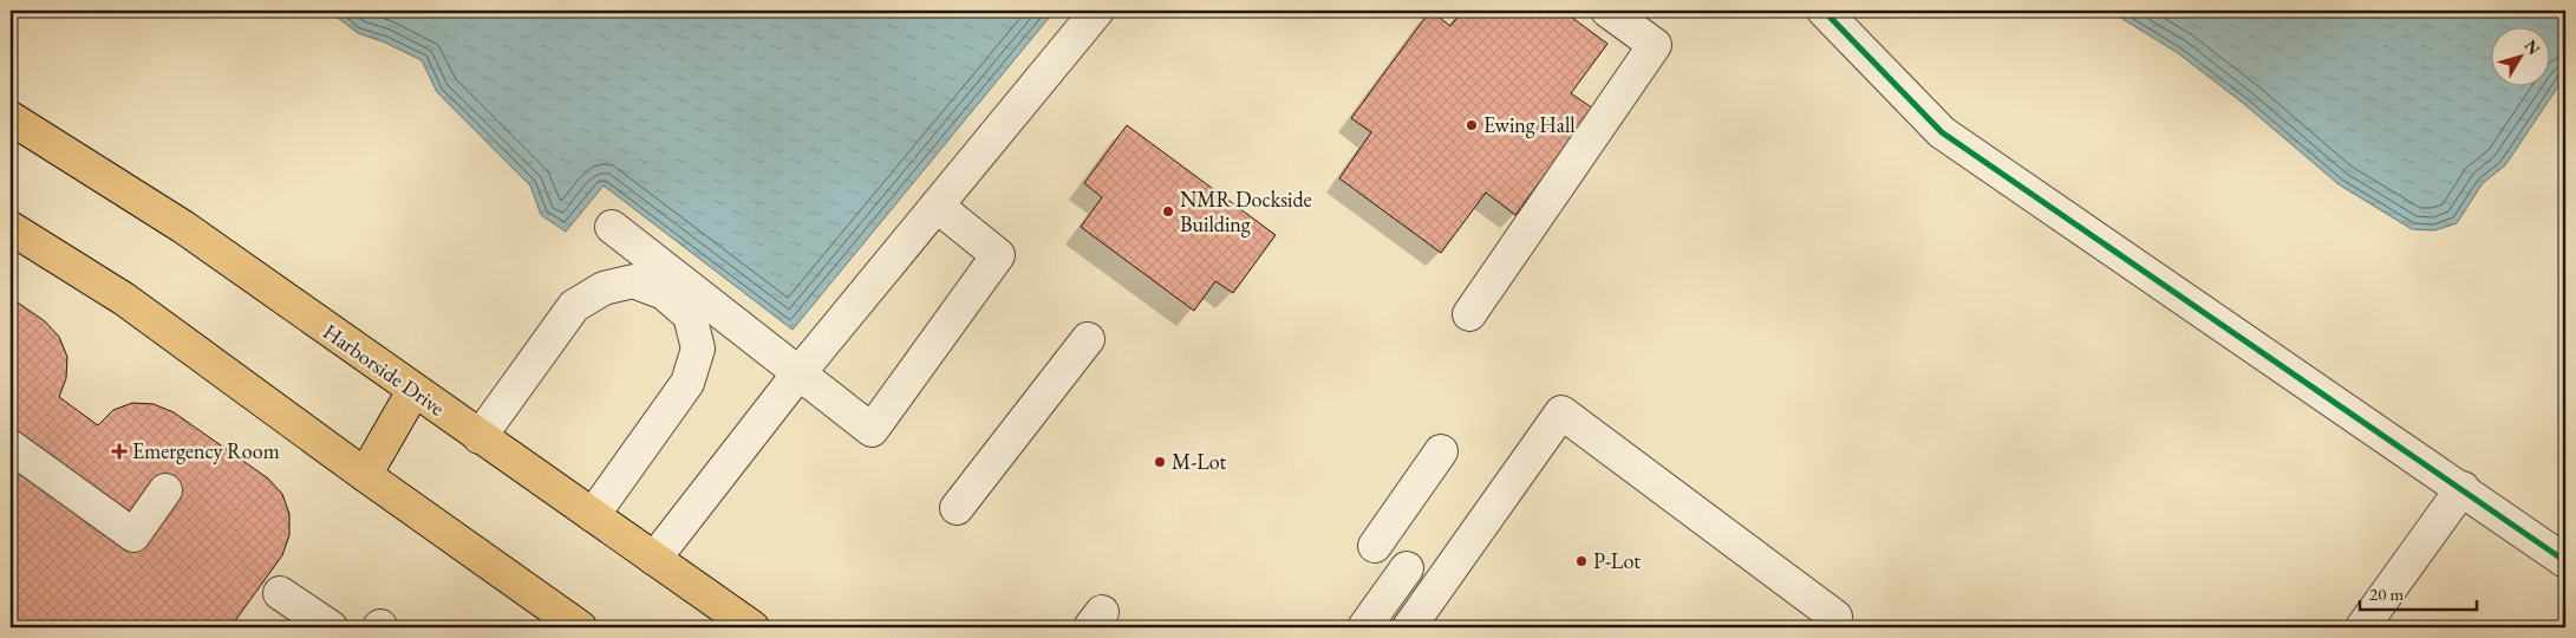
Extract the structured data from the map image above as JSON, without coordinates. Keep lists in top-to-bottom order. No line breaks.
{"streets":{"main road":["Harborside Drive"]},"places":{"other":["Ewing Hall","NMR Dockside Building","M-Lot","P-Lot"],"health":["Emergency Room"]},"scale_bar":"20 m","north":"top right"}
